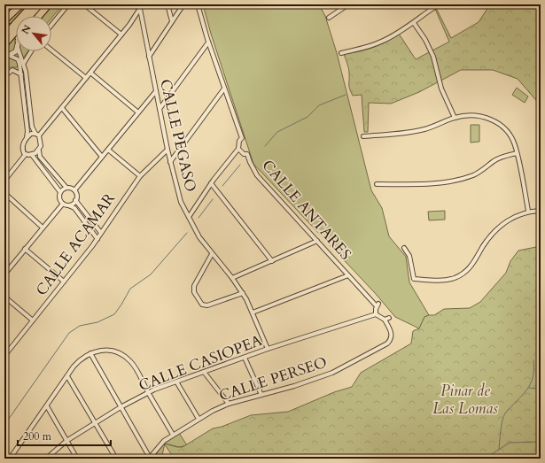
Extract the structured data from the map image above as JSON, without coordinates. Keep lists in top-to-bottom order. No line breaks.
{"streets":{"street":["CALLE PEGASO","CALLE ANTARES","CALLE ACAMAR","CALLE CASIOPEA","CALLE PERSEO"]},"crossings":[["CALLE PEGASO","CALLE ACAMAR"],["CALLE PEGASO","CALLE CASIOPEA"],["CALLE ANTARES","CALLE CASIOPEA"]],"parks":["Pinar de Las Lomas"],"scale_bar":"200 m","north":"top left"}
